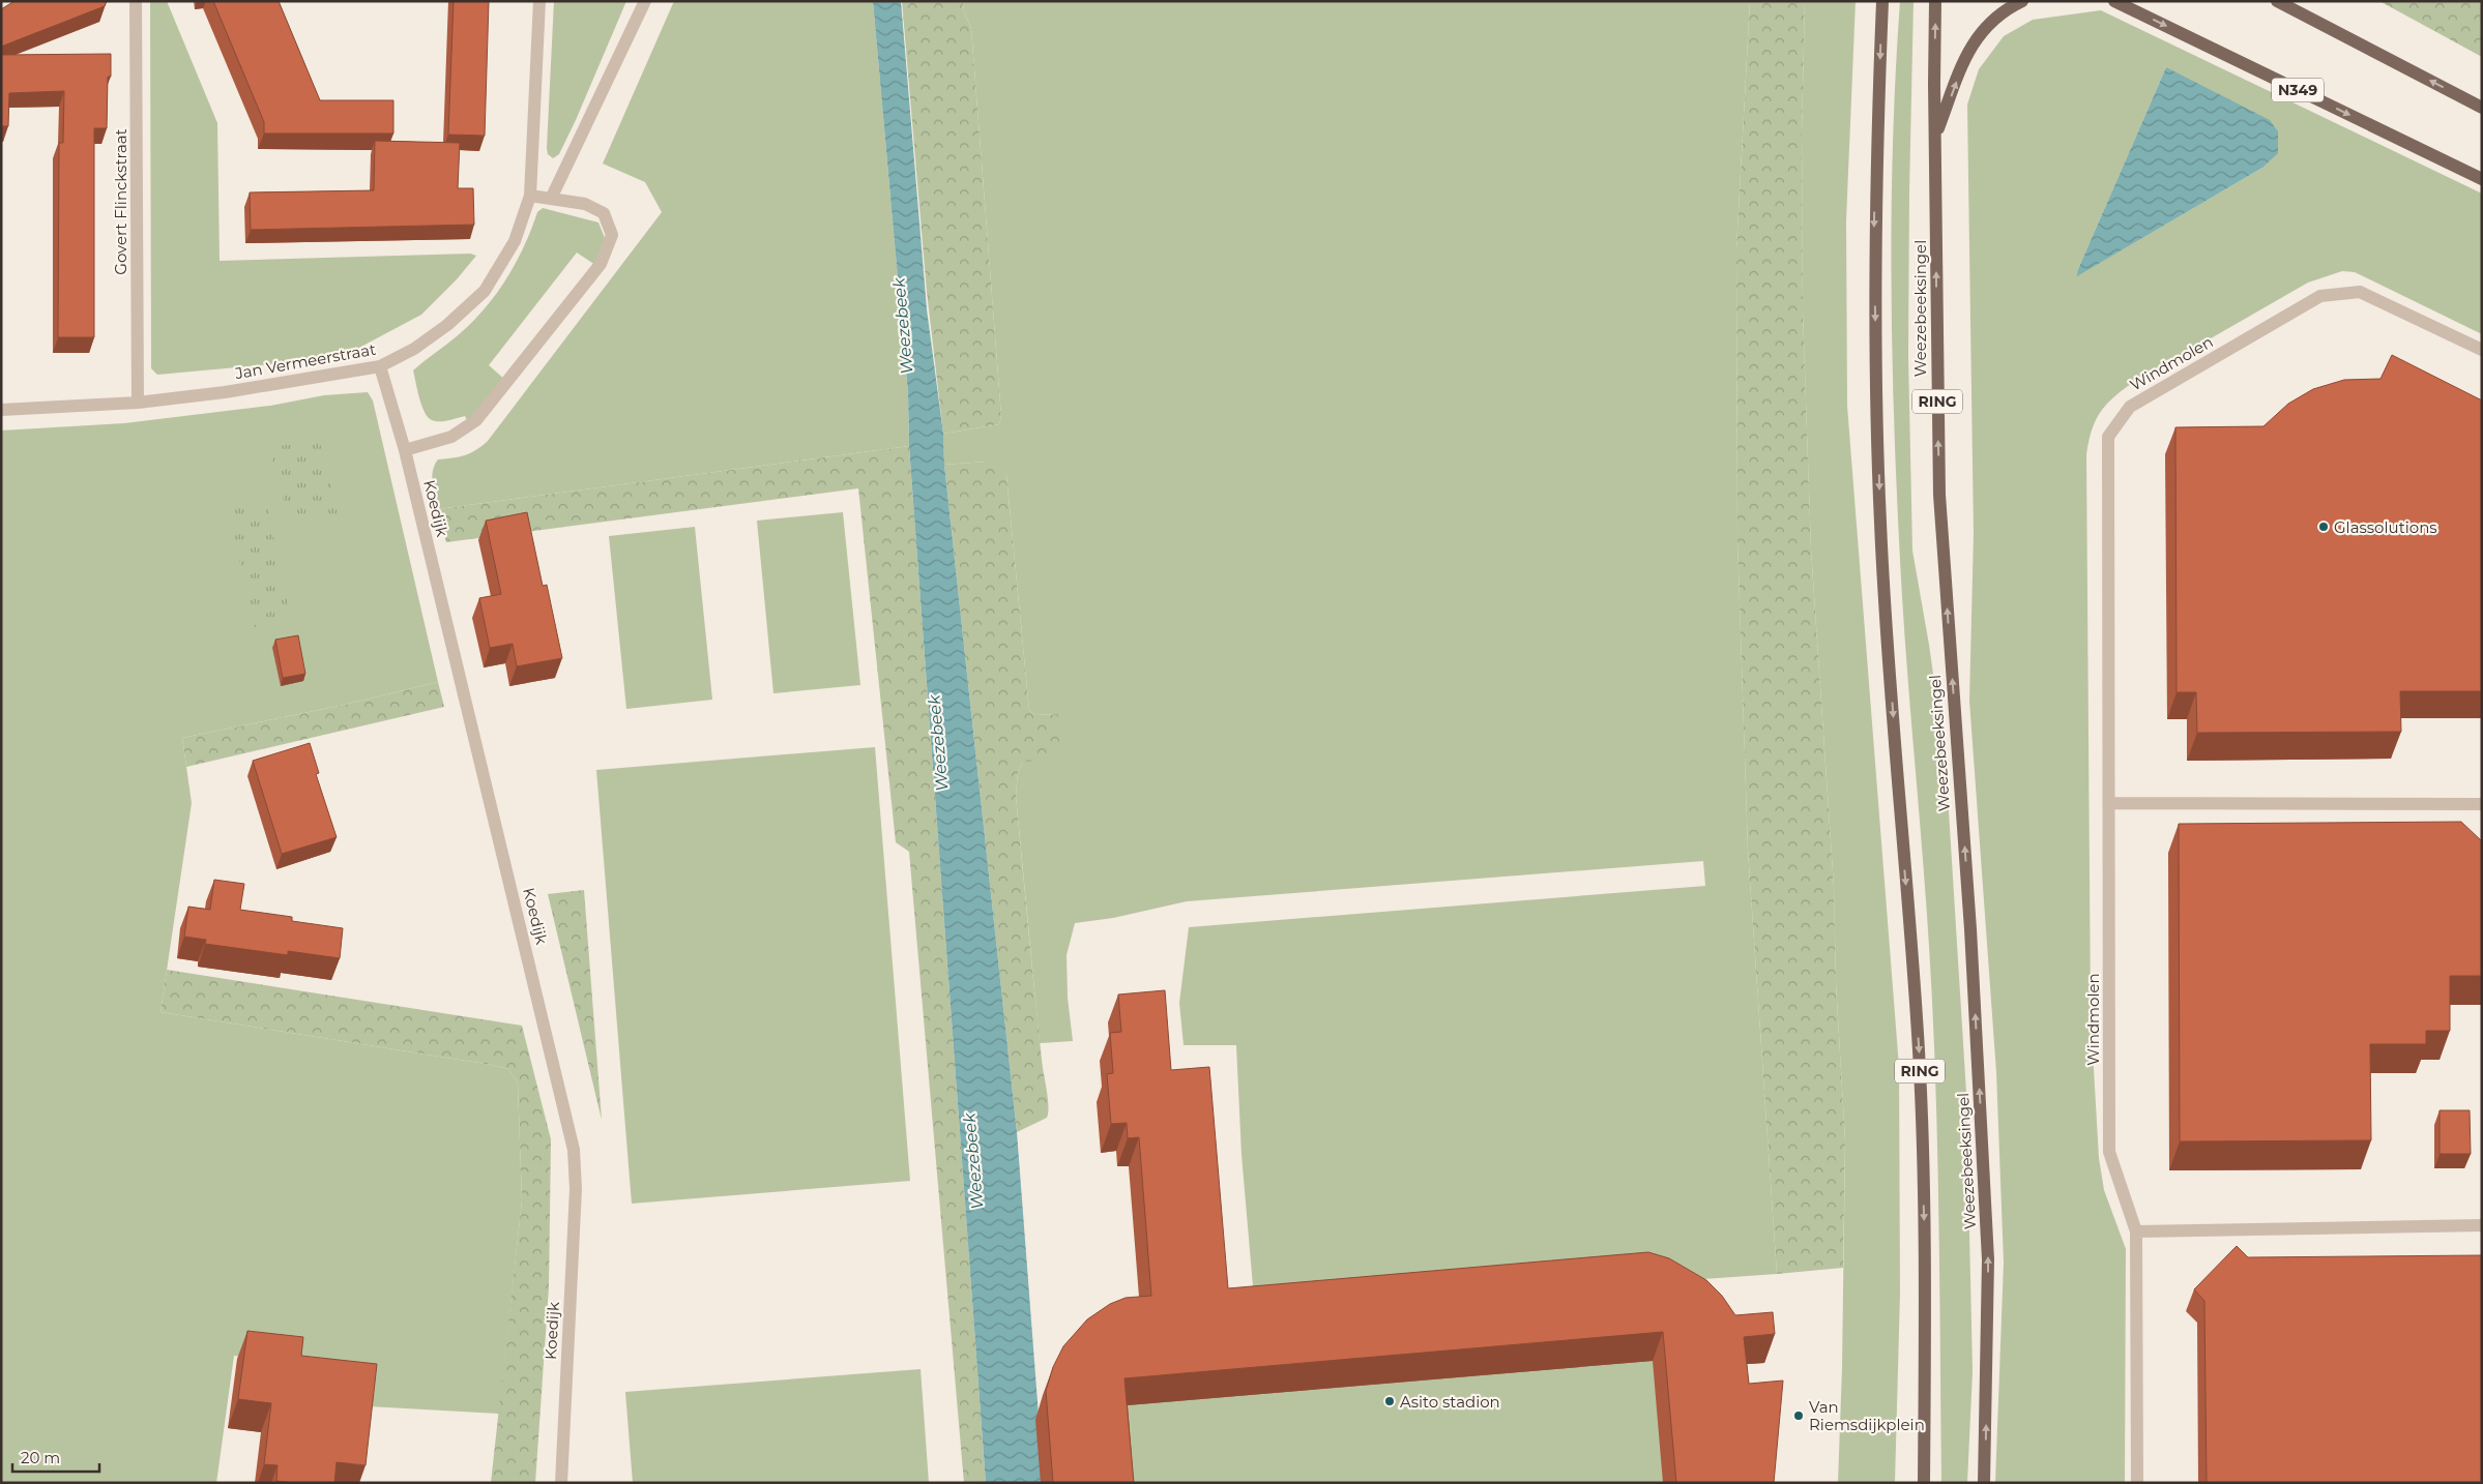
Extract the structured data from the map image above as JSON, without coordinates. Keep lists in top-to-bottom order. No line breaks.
{"streets":{"main road":["N349","Weezebeeksingel","RING"],"street":["Govert Flinckstraat","Jan Vermeerstraat","Windmolen","Koedijk"]},"crossings":[["Govert Flinckstraat","Jan Vermeerstraat"],["Jan Vermeerstraat","Koedijk"]],"water":["Weezebeek"],"places":["Glassolutions","Asito stadion","Van Riemsdijkplein"],"scale_bar":"20 m"}
